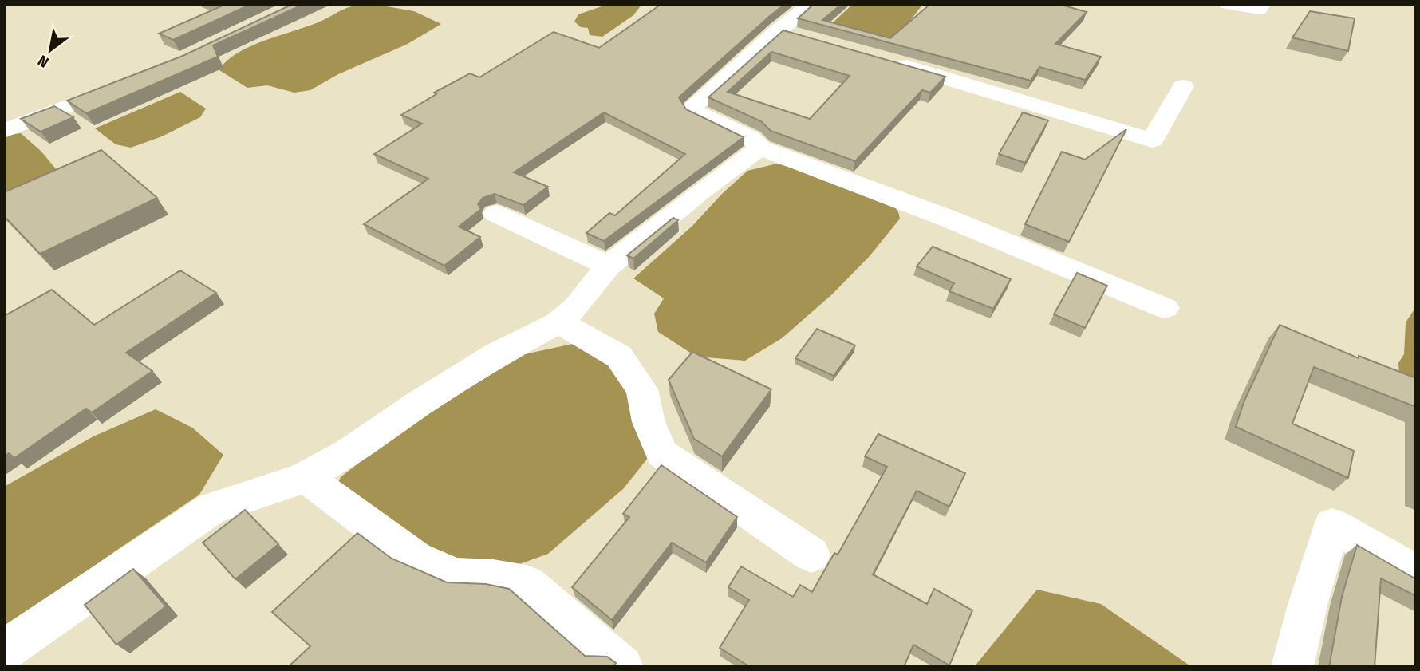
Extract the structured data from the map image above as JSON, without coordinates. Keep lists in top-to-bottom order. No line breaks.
{"north":"bottom left"}
